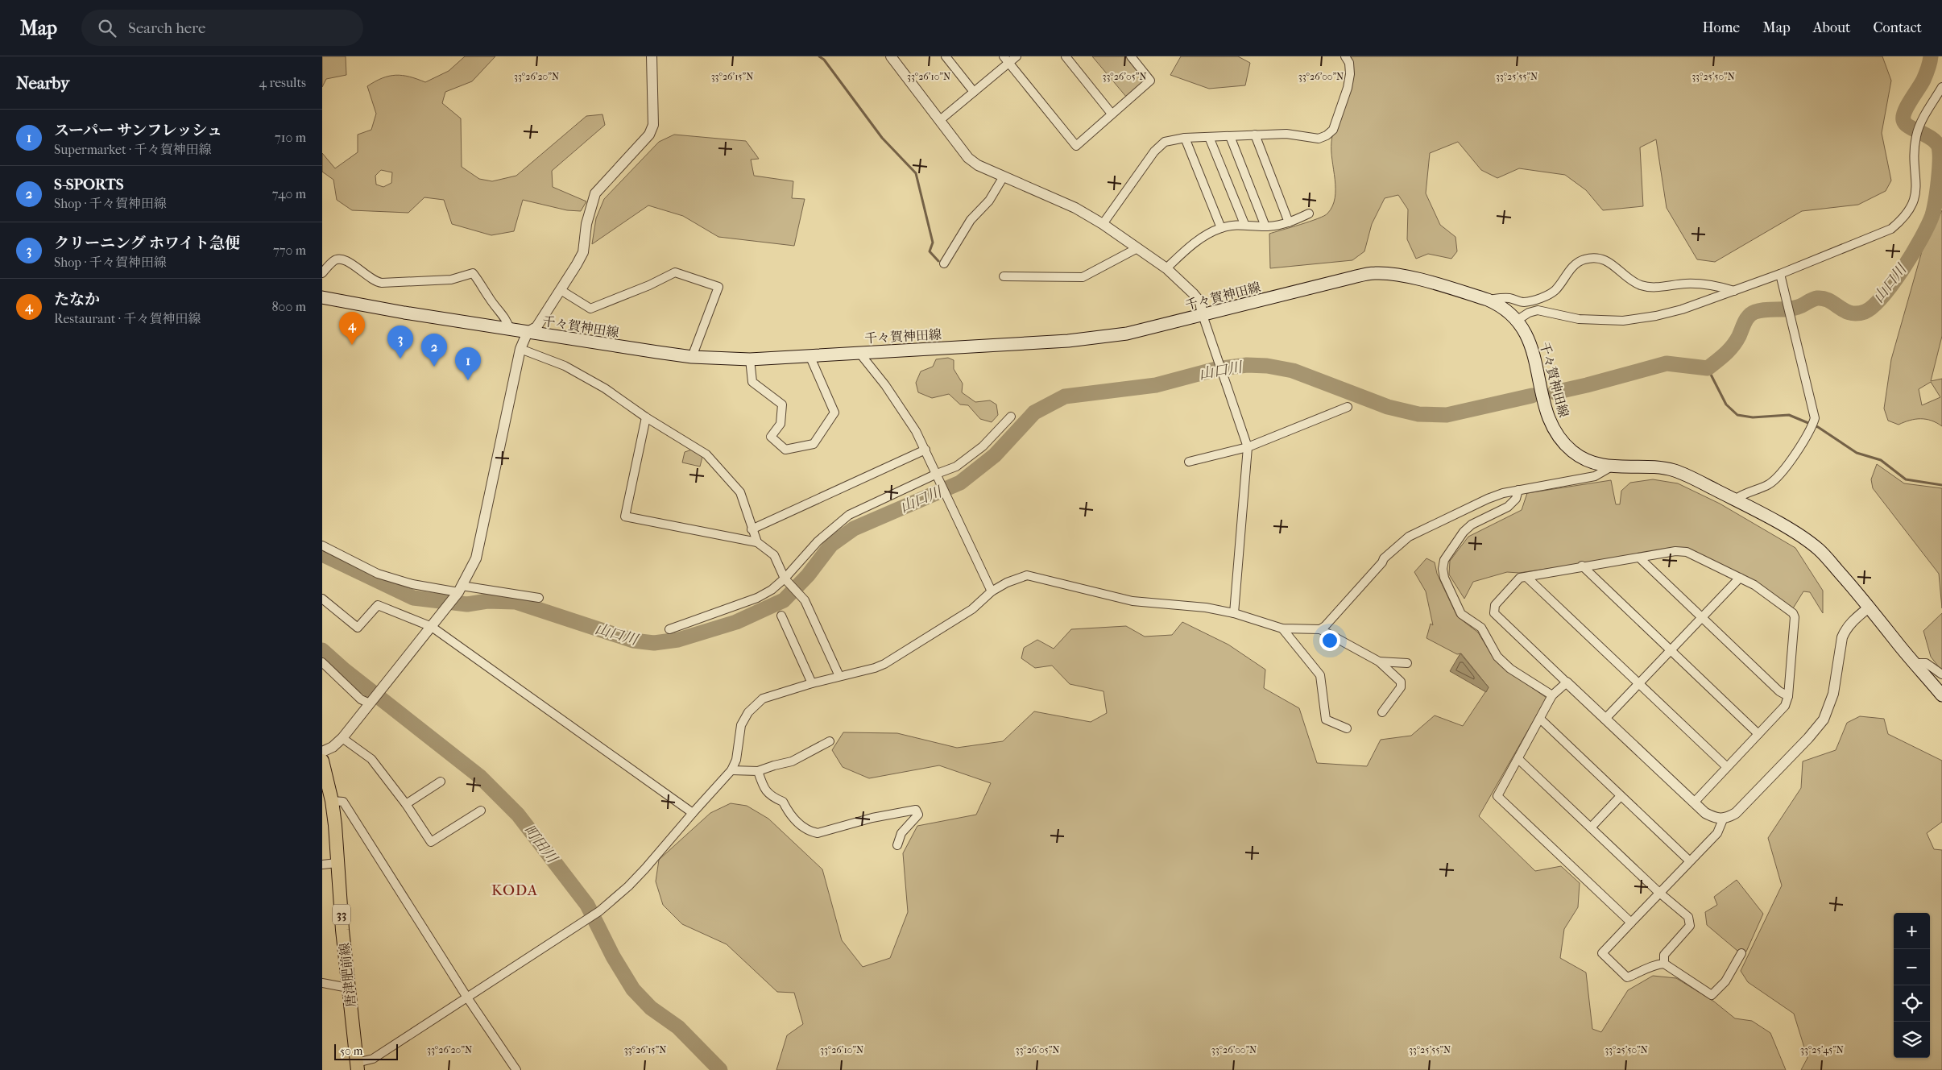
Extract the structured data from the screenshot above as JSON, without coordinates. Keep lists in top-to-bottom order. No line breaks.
{"streets":{"main road":["千々賀神田線","33","唐津肥前線"]},"districts":["KODA"],"water":["山口川","町田川"],"scale_bar":"50 m","page":{"header":"Map","search":"Search here","nav":["Home","Map","About","Contact"],"heading":["Nearby","4 results"],"list":[{"mark":"1","name":"スーパー サンフレッシュ","note":"Supermarket · 千々賀神田線","value":"710 m"},{"mark":"2","name":"S-SPORTS","note":"Shop · 千々賀神田線","value":"740 m"},{"mark":"3","name":"クリーニング ホワイト急便","note":"Shop · 千々賀神田線","value":"770 m"},{"mark":"4","name":"たなか","note":"Restaurant · 千々賀神田線","value":"800 m"}],"pins":["4","3","2","1"],"map_buttons":["+","−"],"scale":"50 m"},"coordinates":["33°26'20\"N","33°26'15\"N","33°26'10\"N","33°26'05\"N","33°26'00\"N","33°25'55\"N","33°25'50\"N","33°25'45\"N"]}
